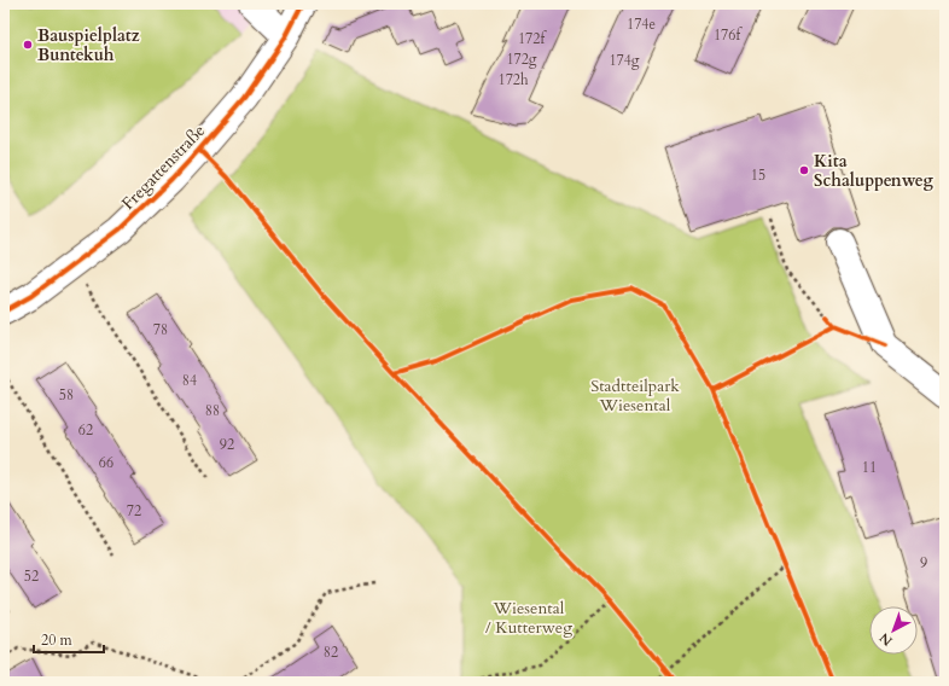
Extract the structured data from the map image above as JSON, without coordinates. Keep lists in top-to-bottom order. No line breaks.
{"streets":{"street":["Fregattenstraße"]},"parks":["Stadtteilpark Wiesental","Wiesental / Kutterweg"],"places":["Bauspielplatz Buntekuh","Kita Schaluppenweg"],"house_numbers":["174e","176f","172f","172g","174g","172h","15","78","84","58","88","62","92","66","11","72","9","52","82"],"scale_bar":"20 m","north":"bottom left"}
